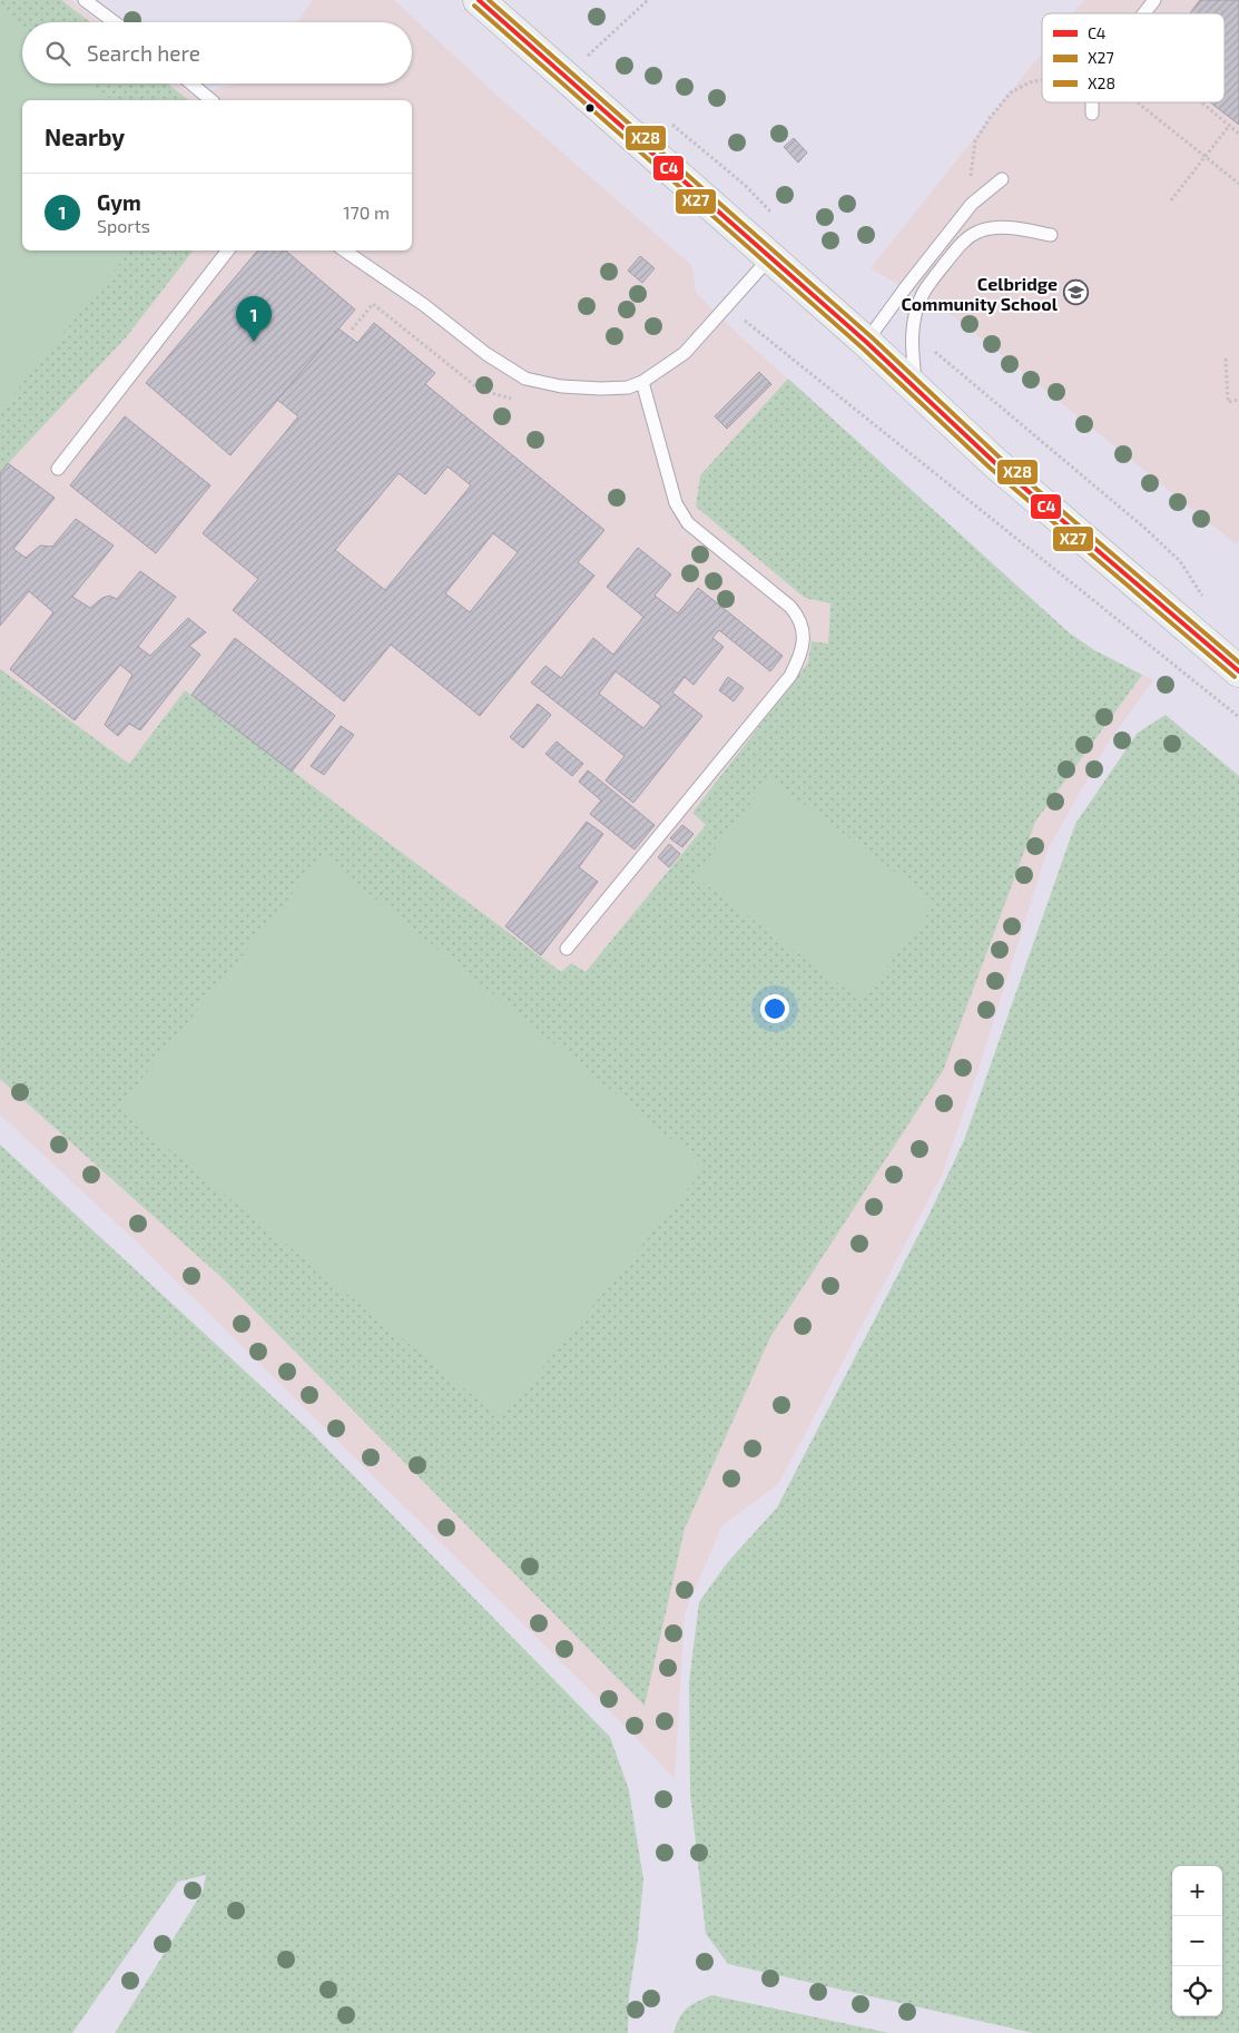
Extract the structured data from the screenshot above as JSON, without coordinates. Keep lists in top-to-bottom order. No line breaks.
{"places":{"school or university":["Celbridge Community School"]},"lines":["transit line C4","transit line X28","transit line X27"],"legend":["C4","X27","X28"],"page":{"search":"Search here","heading":"Nearby","list":[{"mark":"1","name":"Gym","note":"Sports","value":"170 m"}],"pins":"1","map_buttons":["+","−"]}}
